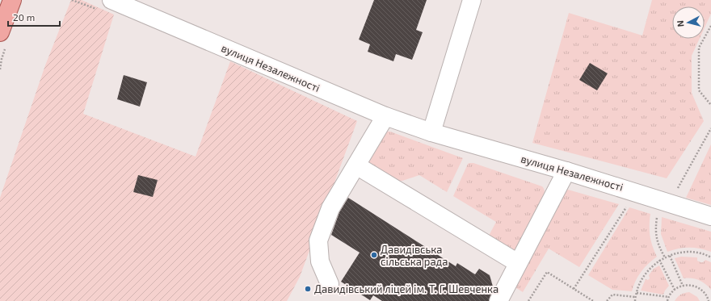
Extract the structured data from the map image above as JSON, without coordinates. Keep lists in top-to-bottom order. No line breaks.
{"streets":{"street":["вулиця Незалежності"]},"places":["Давидівська сільська рада","Давидівський ліцей ім. Т. Г. Шевченка"],"scale_bar":"20 m","north":"left"}
